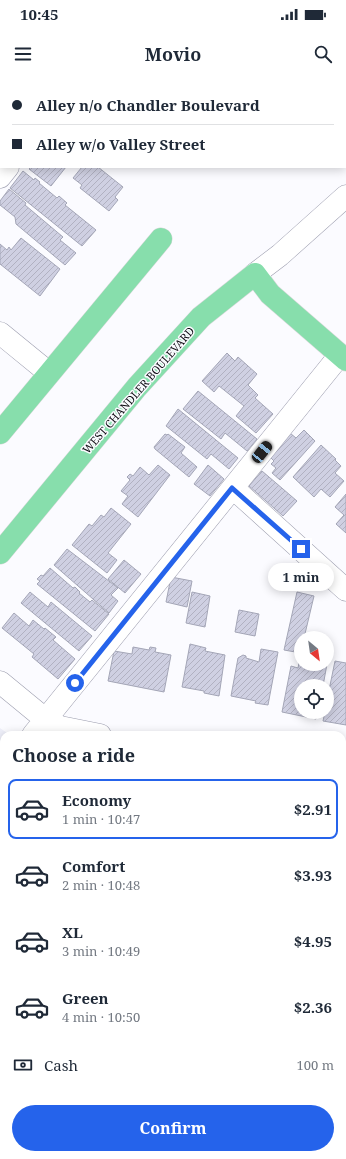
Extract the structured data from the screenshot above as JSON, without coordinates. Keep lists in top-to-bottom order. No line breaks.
{"streets":{"main road":["WEST CHANDLER BOULEVARD"]},"north":"bottom right","page":{"status":"10:45","header":"Movio","banner":["Alley n/o Chandler Boulevard","Alley w/o Valley Street"],"bubble":"1 min","heading":"Choose a ride","list":[{"name":"Economy","note":"1 min · 10:47","value":"$2.91"},{"name":"Comfort","note":"2 min · 10:48","value":"$3.93"},{"name":"XL","note":"3 min · 10:49","value":"$4.95"},{"name":"Green","note":"4 min · 10:50","value":"$2.36"}],"pay":["Cash","100 m"],"buttons":"Confirm"}}
